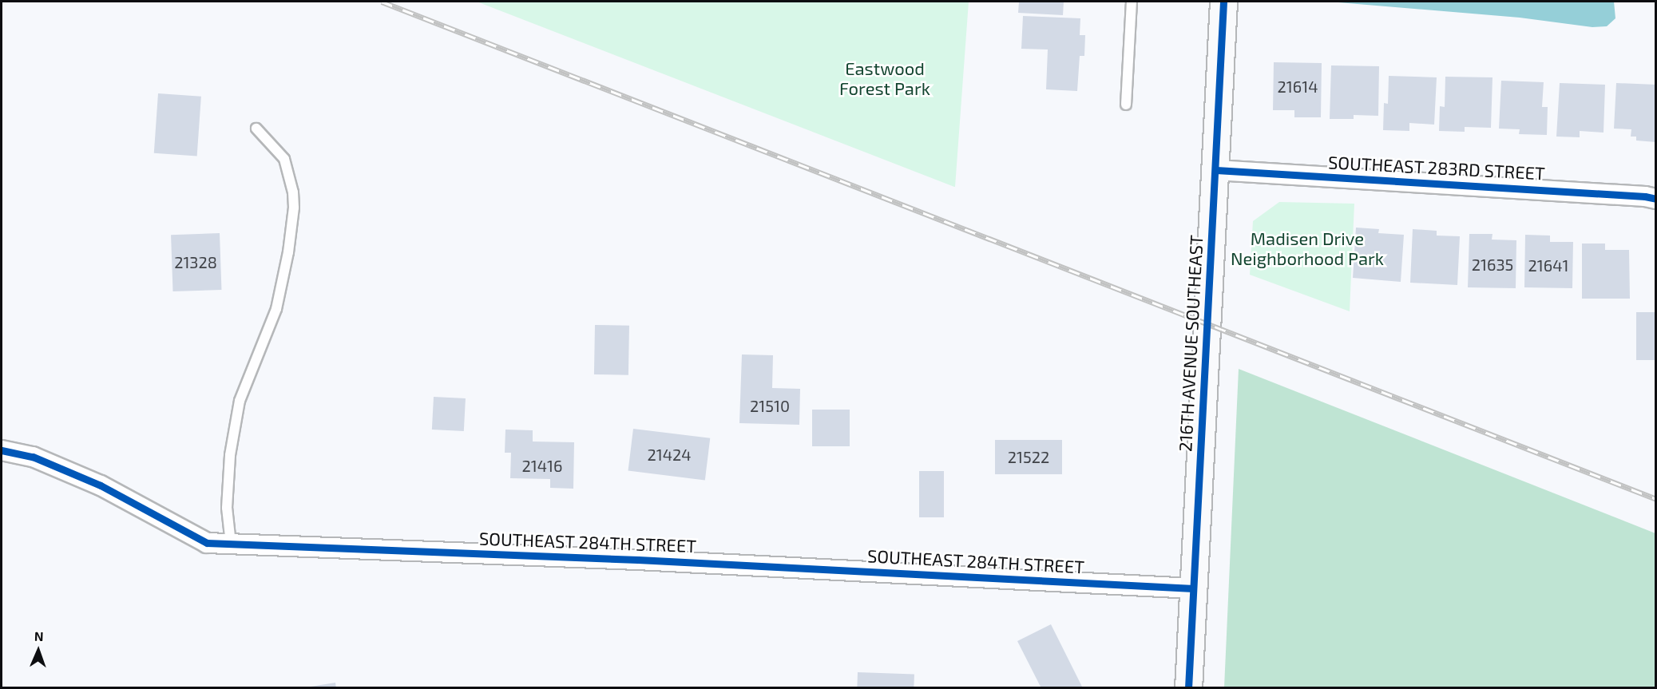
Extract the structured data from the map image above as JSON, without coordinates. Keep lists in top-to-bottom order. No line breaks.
{"streets":{"street":["SOUTHEAST 283RD STREET","216TH AVENUE SOUTHEAST","SOUTHEAST 284TH STREET"]},"crossings":[["SOUTHEAST 283RD STREET","216TH AVENUE SOUTHEAST"],["216TH AVENUE SOUTHEAST","SOUTHEAST 284TH STREET"]],"parks":["Eastwood Forest Park","Madisen Drive Neighborhood Park"],"house_numbers":["21614","21328","21635","21641","21510","21424","21522","21416"],"north":"top"}
